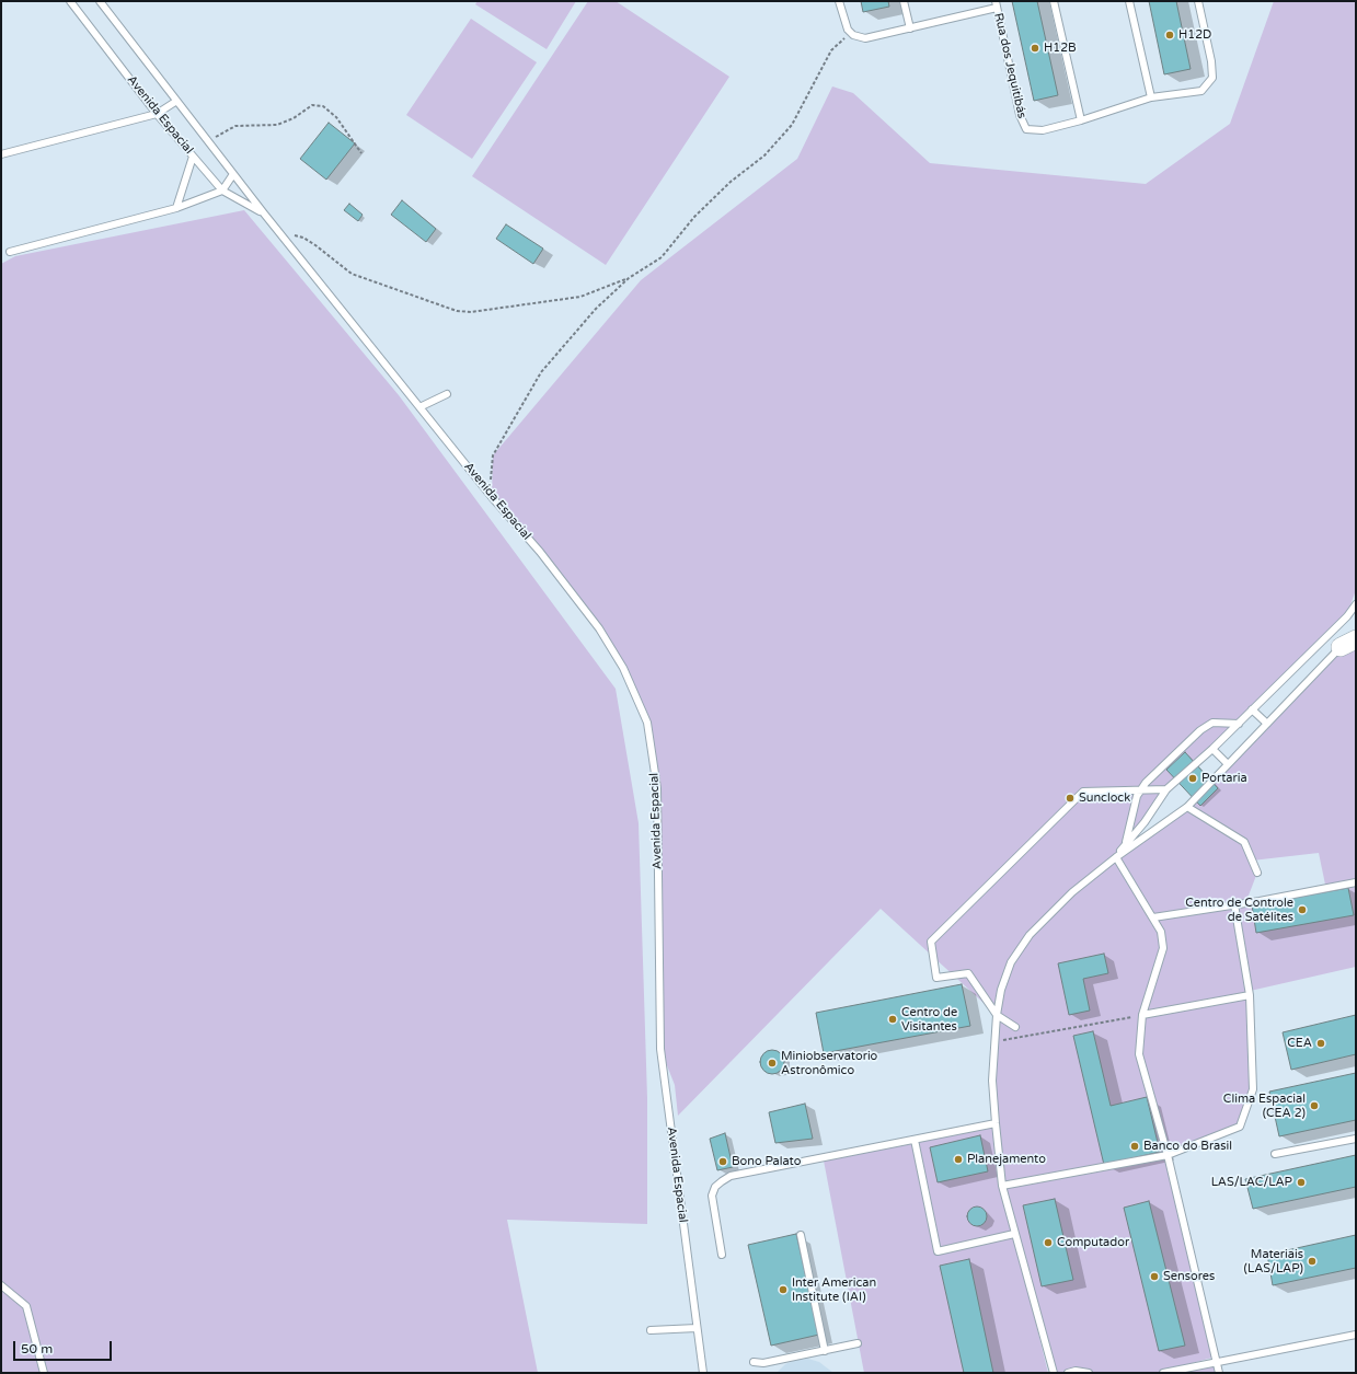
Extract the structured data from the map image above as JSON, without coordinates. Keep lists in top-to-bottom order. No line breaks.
{"streets":{"lane":["Rua dos Jequitibás","Avenida Espacial"]},"places":["H12D","H12B","Portaria","Sunclock","Centro de Controle de Satélites","Centro de Visitantes","CEA","Miniobservatorio Astronômico","Clima Espacial (CEA 2)","Banco do Brasil","Planejamento","Bono Palato","LAS/LAC/LAP","Computador","Materiais (LAS/LAP)","Sensores","Inter American Institute (IAI)"],"scale_bar":"50 m"}
